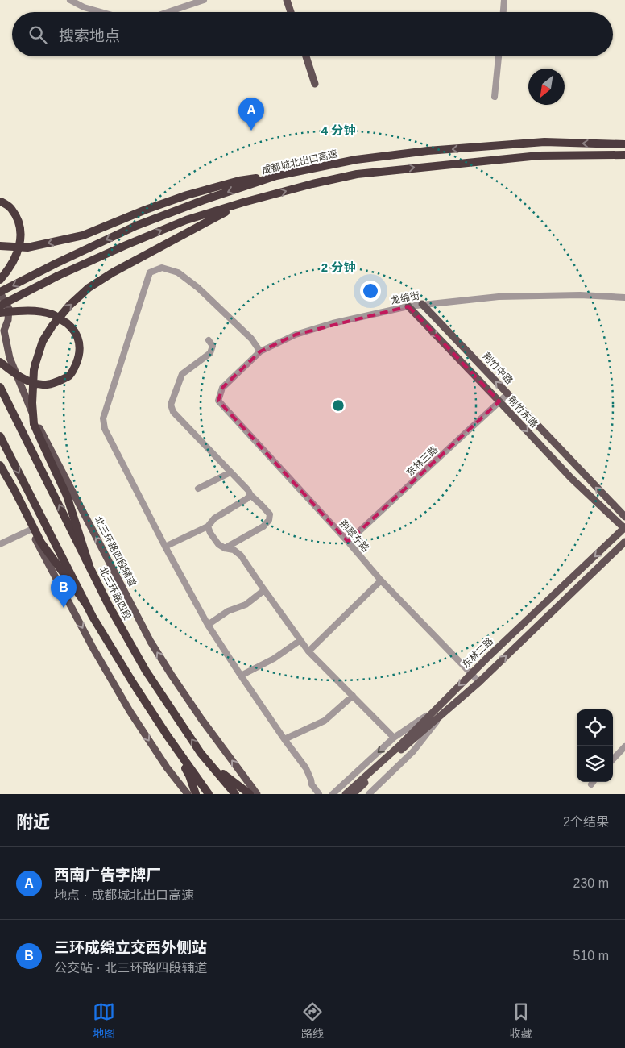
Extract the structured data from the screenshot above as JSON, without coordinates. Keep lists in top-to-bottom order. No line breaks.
{"streets":{"highway":["成都城北出口高速","北三环路四段"],"main road":["荆竹中路","荆竹东路","北三环路四段辅道","东林二路"],"street":["龙绵街","东林三路","荆翠东路"]},"crossings":[["成都城北出口高速","北三环路四段辅道"],["龙绵街","荆竹中路"],["龙绵街","荆竹东路"],["龙绵街","荆翠东路"],["荆竹中路","东林三路"],["荆竹东路","东林三路"],["荆竹东路","东林二路"],["东林三路","荆翠东路"],["荆翠东路","东林二路"]],"one_way":["荆竹中路","荆竹东路"],"north":"bottom left","page":{"search":"搜索地点","pins":["A","B"],"heading":["附近","2个结果"],"list":[{"mark":"A","name":"西南广告字牌厂","note":"地点 · 成都城北出口高速","value":"230 m"},{"mark":"B","name":"三环成绵立交西外侧站","note":"公交站 · 北三环路四段辅道","value":"510 m"}],"nav":["地图","路线","收藏"]},"rings":["4 分钟","2 分钟"]}
